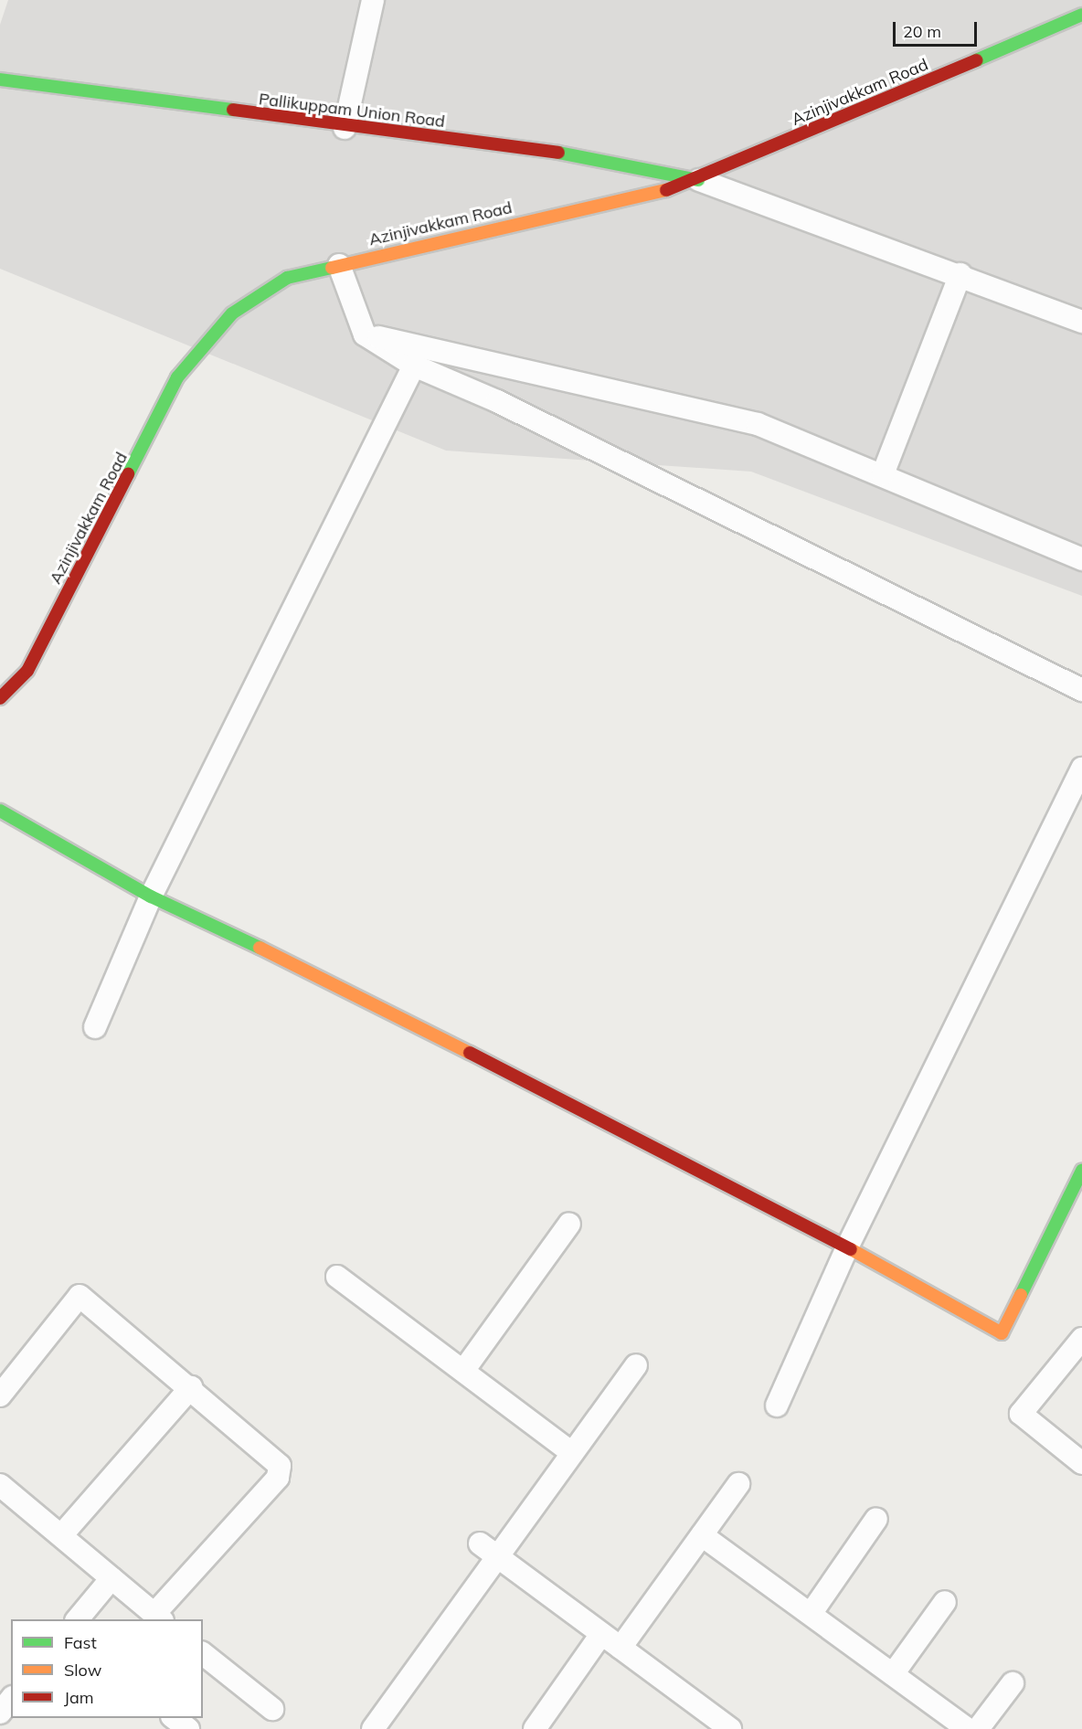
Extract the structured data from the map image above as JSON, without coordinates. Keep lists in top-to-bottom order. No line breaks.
{"streets":{"street":["Azinjivakkam Road","Pallikuppam Union Road"]},"crossings":[["Azinjivakkam Road","Pallikuppam Union Road"]],"legend":["Fast","Slow","Jam"],"scale_bar":"20 m"}
